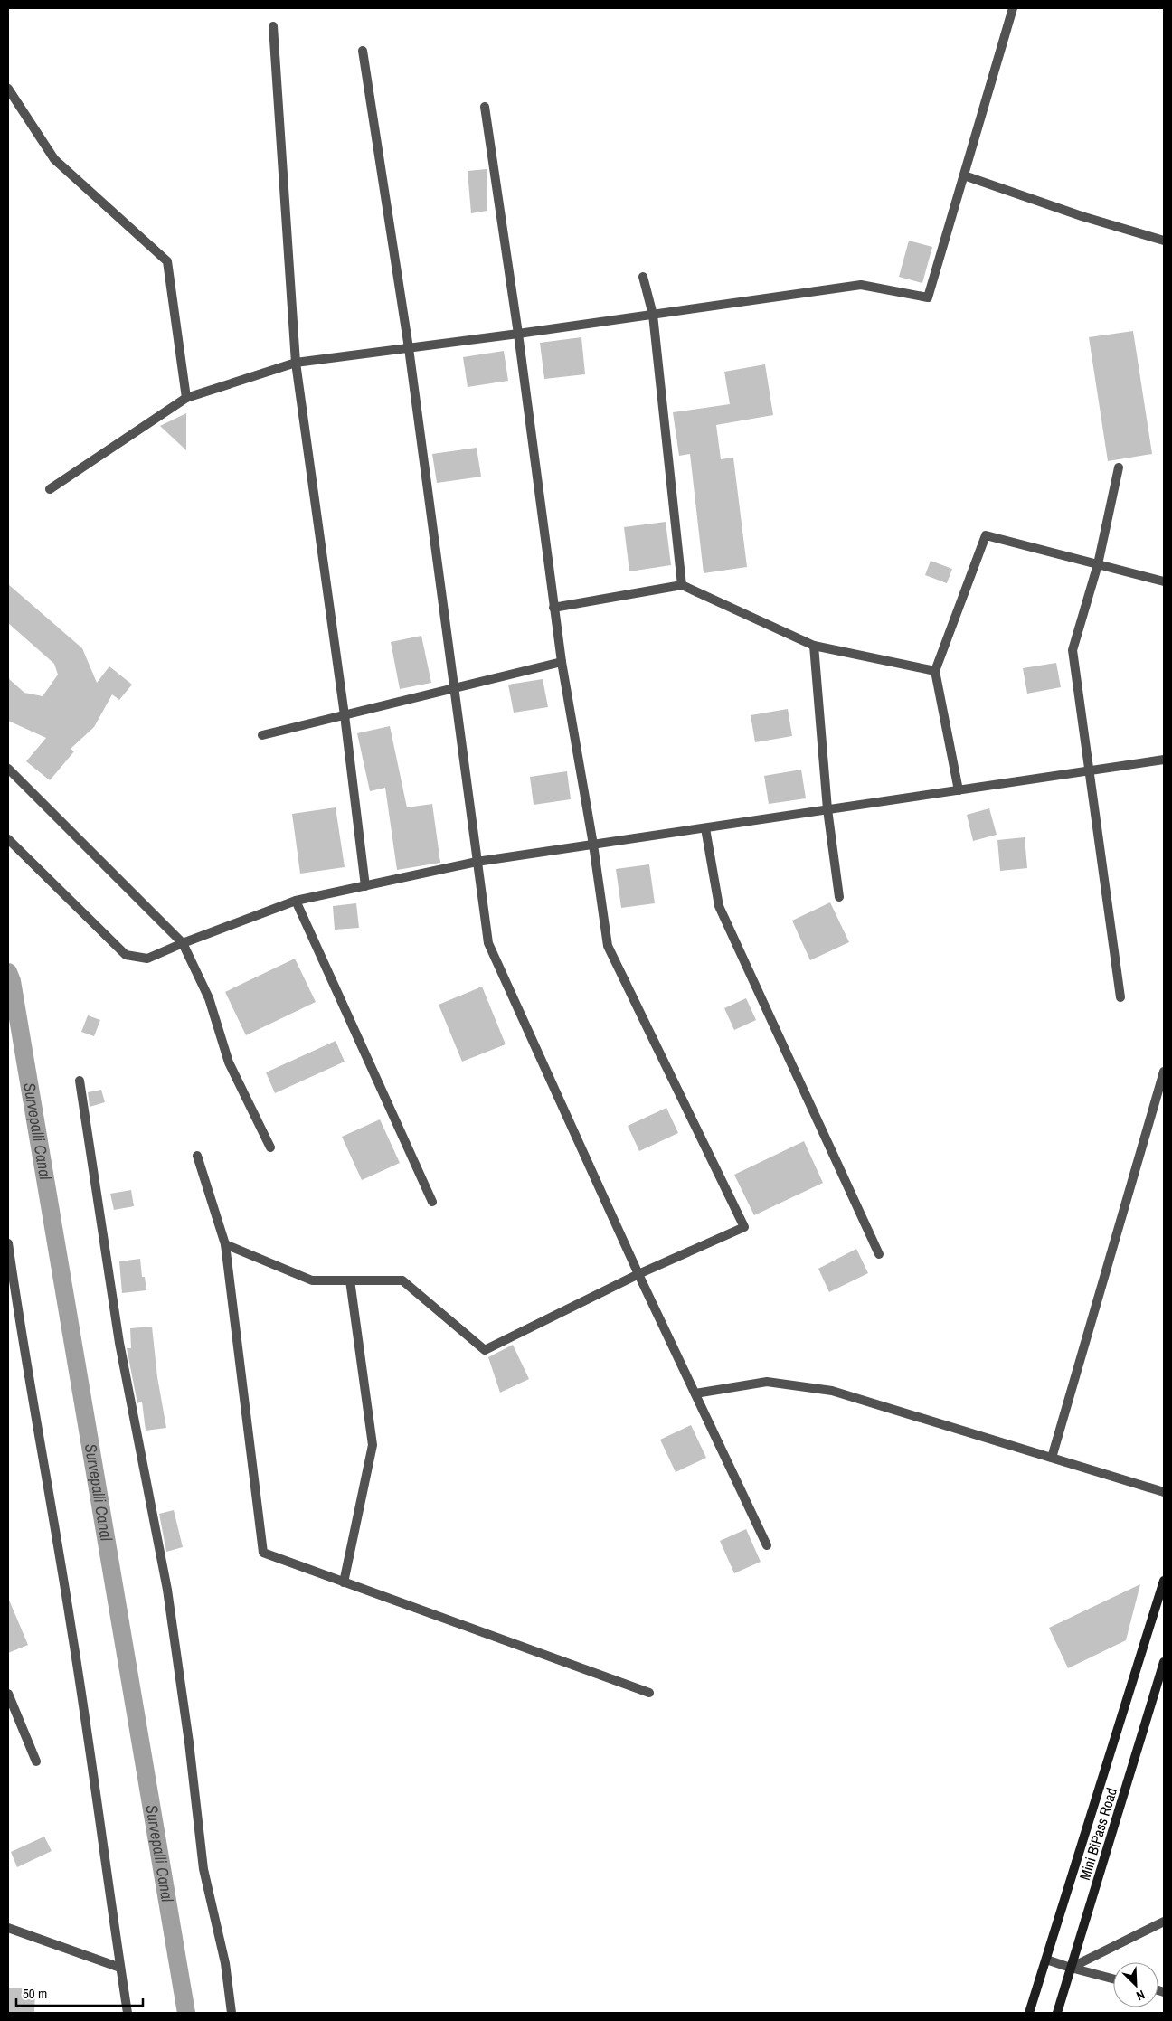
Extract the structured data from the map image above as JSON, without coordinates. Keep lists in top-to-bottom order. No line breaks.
{"streets":{"main road":["Mini BiPass Road"]},"water":["Survepalli Canal"],"scale_bar":"50 m","north":"bottom right"}
